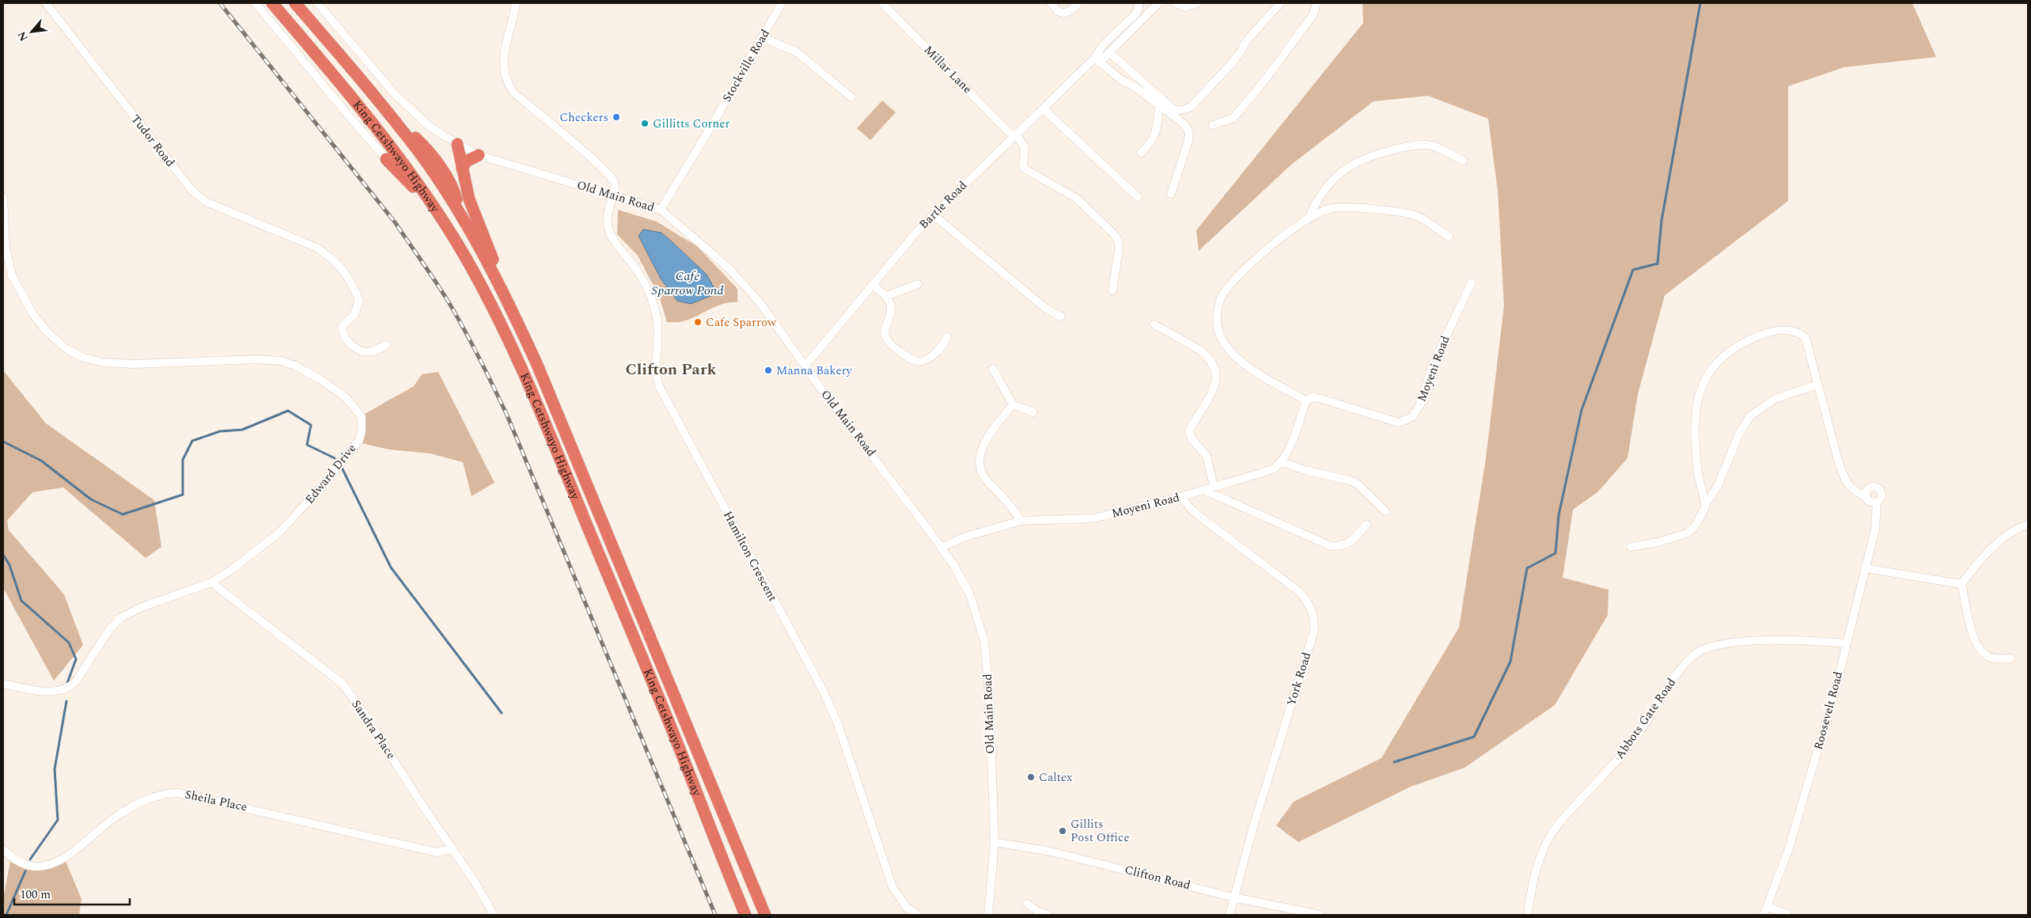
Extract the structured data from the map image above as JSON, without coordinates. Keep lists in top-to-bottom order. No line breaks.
{"streets":{"highway":["King Cetshwayo Highway"],"street":["Stockville Road","Millar Lane","Tudor Road","Old Main Road","Bartle Road","Moyeni Road","Edward Drive","Hamilton Crescent","York Road","Roosevelt Road","Abbots Gate Road","Sandra Place","Sheila Place","Clifton Road"]},"crossings":[["Stockville Road","Old Main Road"],["Millar Lane","Bartle Road"],["Old Main Road","Bartle Road"],["Old Main Road","Moyeni Road"],["Old Main Road","Hamilton Crescent"],["Old Main Road","Clifton Road"],["Moyeni Road","York Road"],["Edward Drive","Sandra Place"],["York Road","Clifton Road"],["Roosevelt Road","Abbots Gate Road"],["Sandra Place","Sheila Place"]],"districts":["Clifton Park"],"water":["Cafe Sparrow Pond"],"places":["Checkers","Gillitts Corner","Cafe Sparrow","Manna Bakery","Caltex","Gillits Post Office"],"scale_bar":"100 m","north":"bottom left"}
